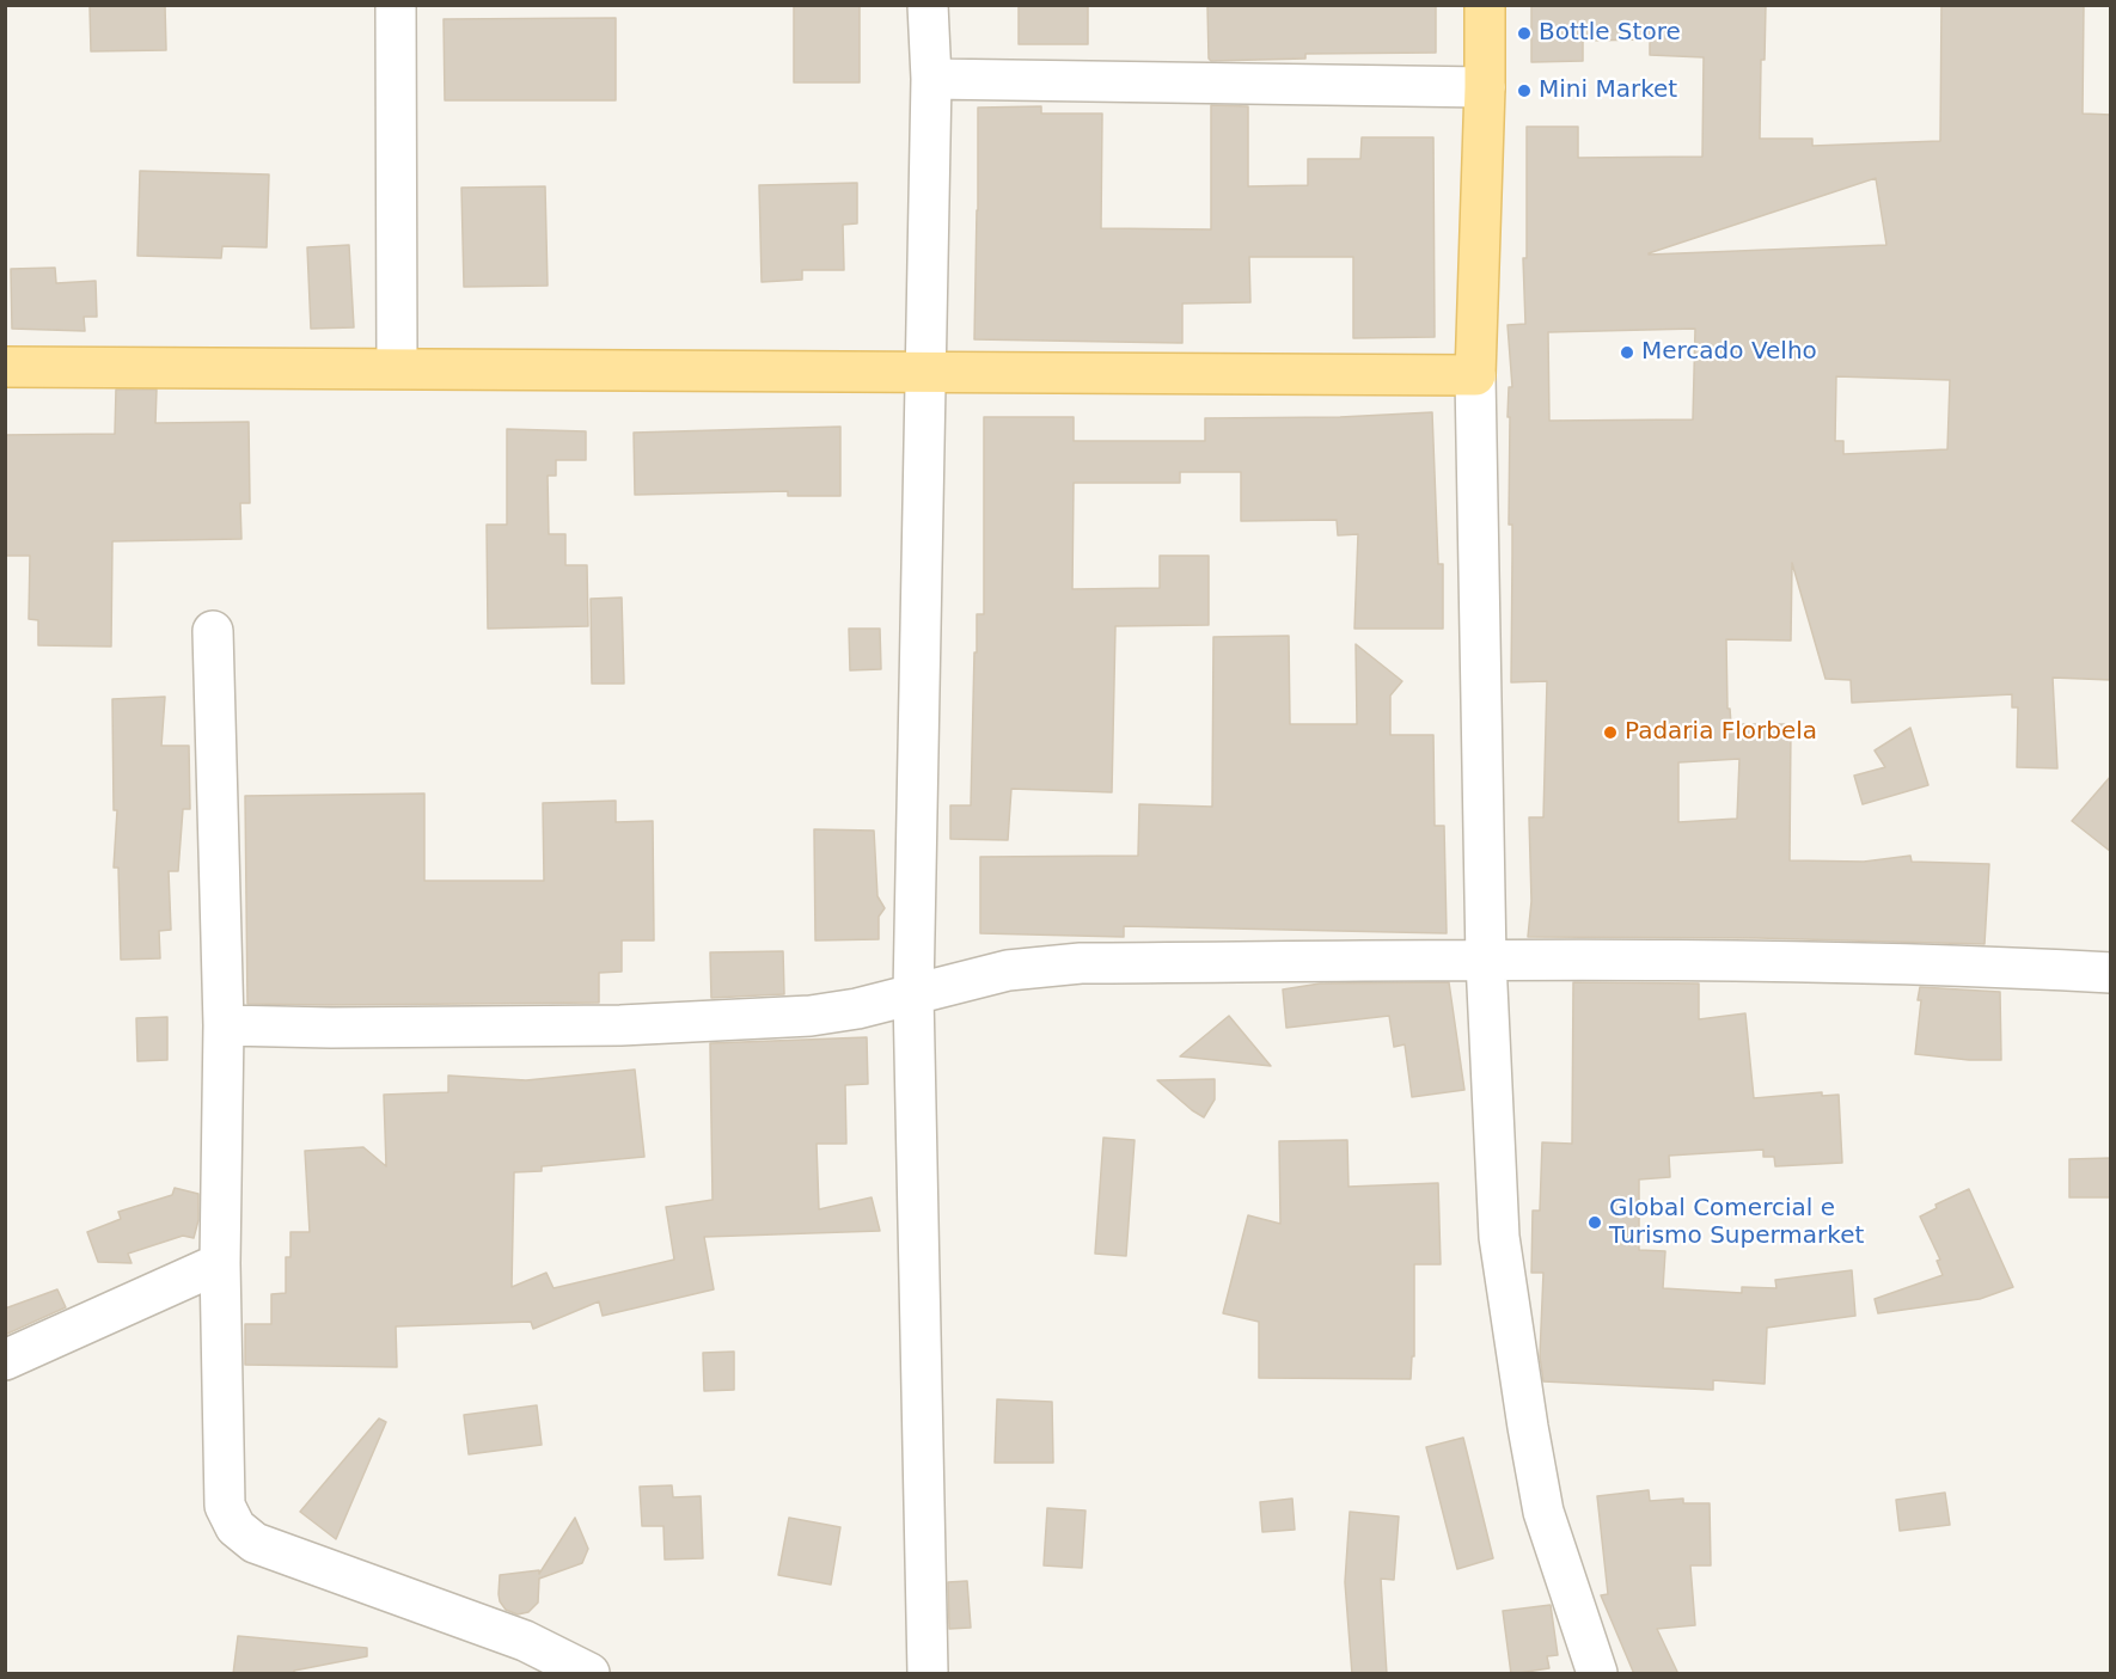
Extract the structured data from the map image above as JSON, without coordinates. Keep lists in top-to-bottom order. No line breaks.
{"places":["Bottle Store","Mini Market","Mercado Velho","Padaria Florbela","Global Comercial e Turismo Supermarket"]}
